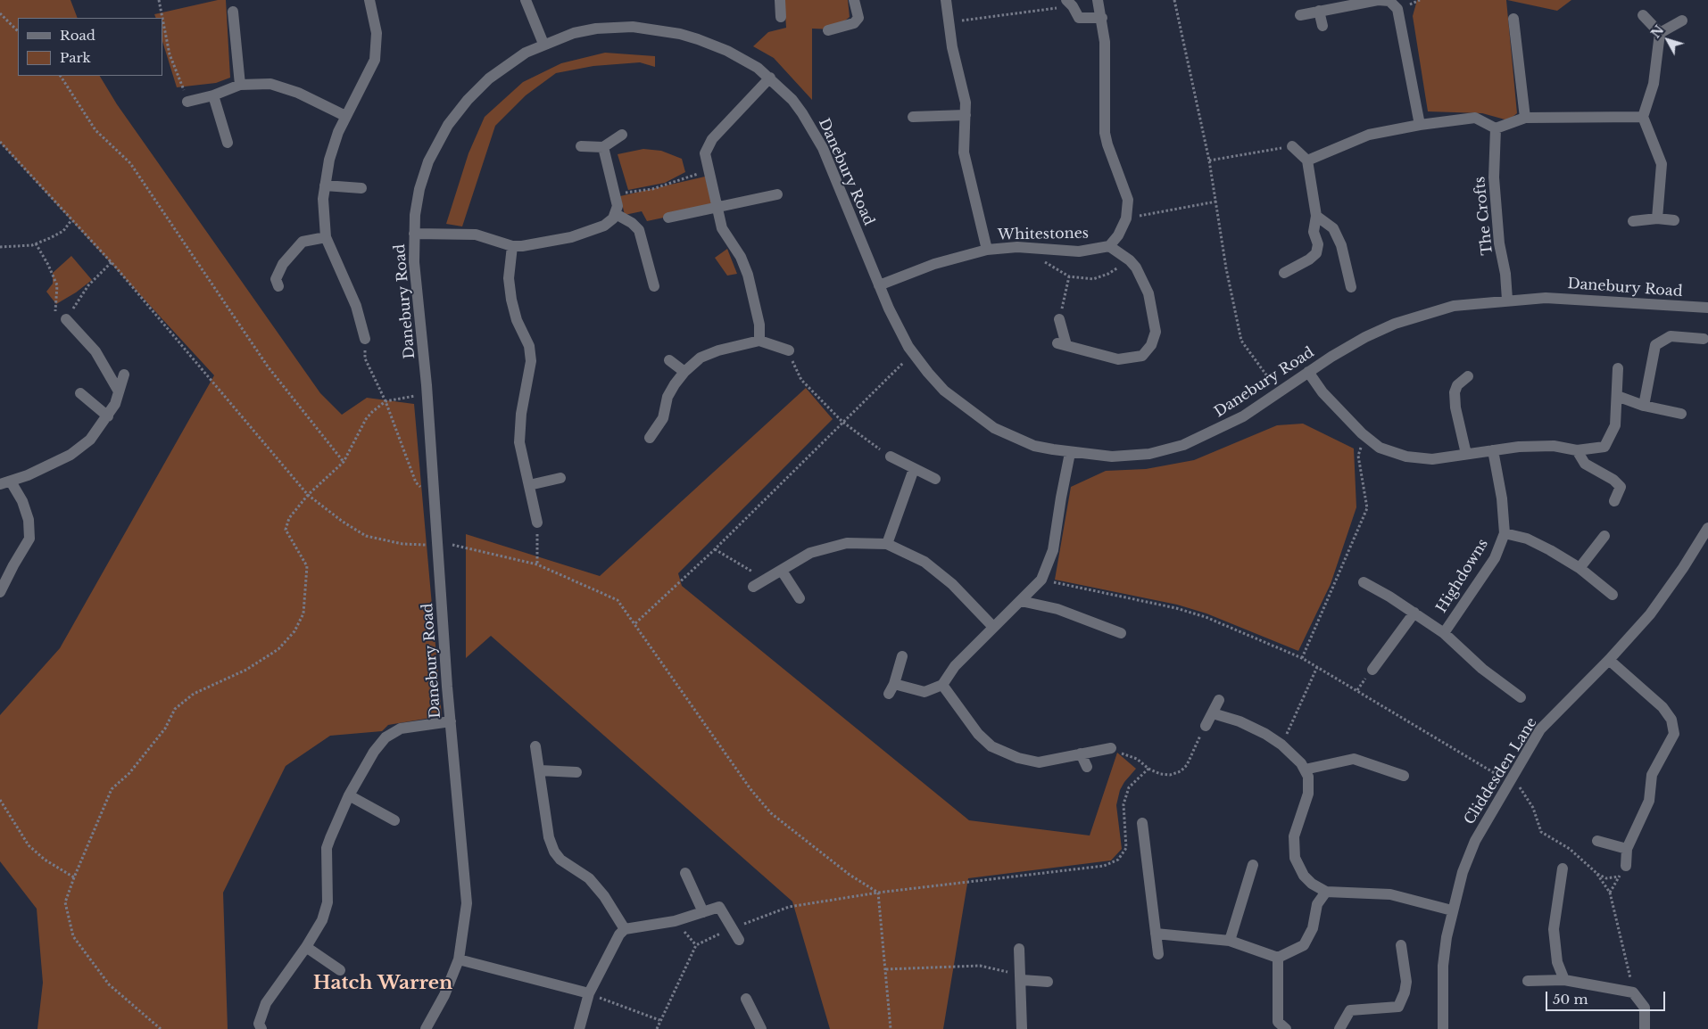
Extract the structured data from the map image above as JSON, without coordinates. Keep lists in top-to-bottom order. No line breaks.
{"streets":{"street":["Danebury Road","The Crofts","Whitestones","Highdowns","Cliddesden Lane"]},"crossings":[["Danebury Road","The Crofts"],["Danebury Road","Whitestones"]],"districts":["Hatch Warren"],"legend":["Road","Park"],"scale_bar":"50 m","north":"top left"}
